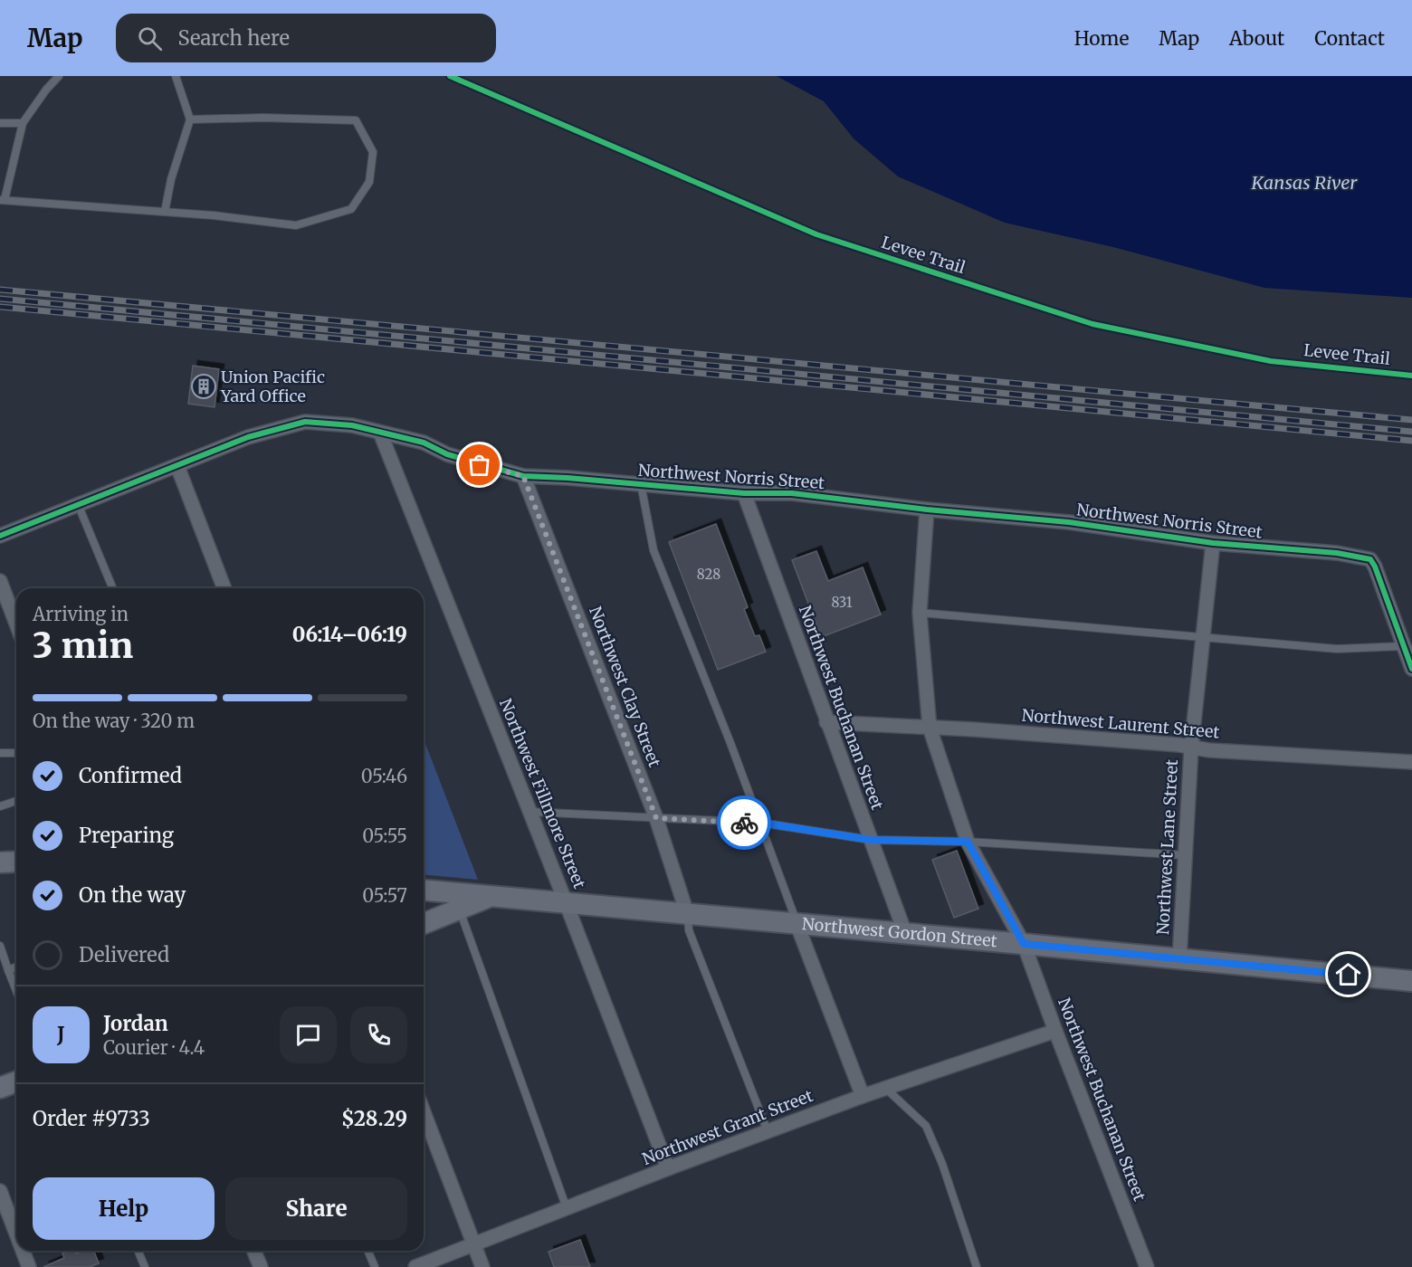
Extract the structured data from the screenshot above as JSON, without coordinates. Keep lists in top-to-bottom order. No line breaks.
{"streets":{"main road":["Northwest Gordon Street"],"street":["Northwest Norris Street","Northwest Clay Street","Northwest Buchanan Street","Northwest Laurent Street","Northwest Fillmore Street","Northwest Lane Street","Northwest Grant Street"],"cycle path":["Levee Trail"]},"crossings":[["Northwest Norris Street","Northwest Clay Street"],["Northwest Norris Street","Northwest Buchanan Street"],["Northwest Norris Street","Northwest Fillmore Street"],["Northwest Norris Street","Northwest Lane Street"],["Northwest Clay Street","Northwest Gordon Street"],["Northwest Buchanan Street","Northwest Laurent Street"],["Northwest Buchanan Street","Northwest Gordon Street"],["Northwest Buchanan Street","Northwest Grant Street"],["Northwest Laurent Street","Northwest Lane Street"],["Northwest Fillmore Street","Northwest Gordon Street"],["Northwest Fillmore Street","Northwest Grant Street"],["Northwest Lane Street","Northwest Gordon Street"]],"water":["Kansas River"],"places":{"building":["Union Pacific Yard Office"]},"house_numbers":["828","831"],"page":{"header":"Map","search":"Search here","nav":["Home","Map","About","Contact"],"heading":["3 min","Arriving in","06:14–06:19"],"panel":["Jordan","Courier · 4.4","Order #9733","$28.29"],"bar":"On the way · 320 m","list":[["Confirmed","05:46"],["Preparing","05:55"],["On the way","05:57"],"Delivered"],"round":"J","buttons":["Help","Share"]}}
